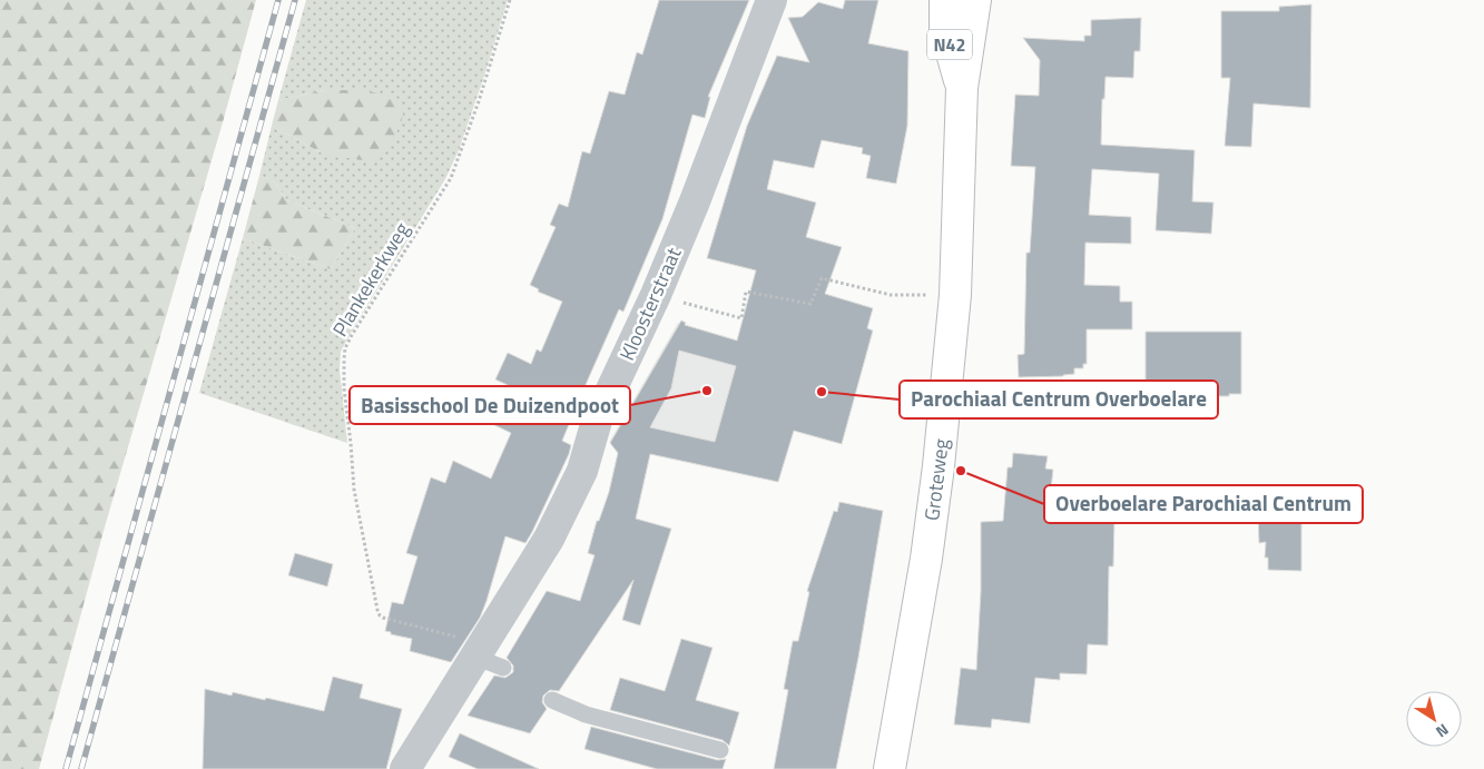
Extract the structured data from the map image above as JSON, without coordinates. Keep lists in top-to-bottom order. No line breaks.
{"streets":{"main road":["N42","Groteweg"],"street":["Kloosterstraat"],"path":["Plankekerkweg"]},"crossings":[["Plankekerkweg","Kloosterstraat"]],"places":["Basisschool De Duizendpoot","Parochiaal Centrum Overboelare","Overboelare Parochiaal Centrum"],"north":"bottom right"}
